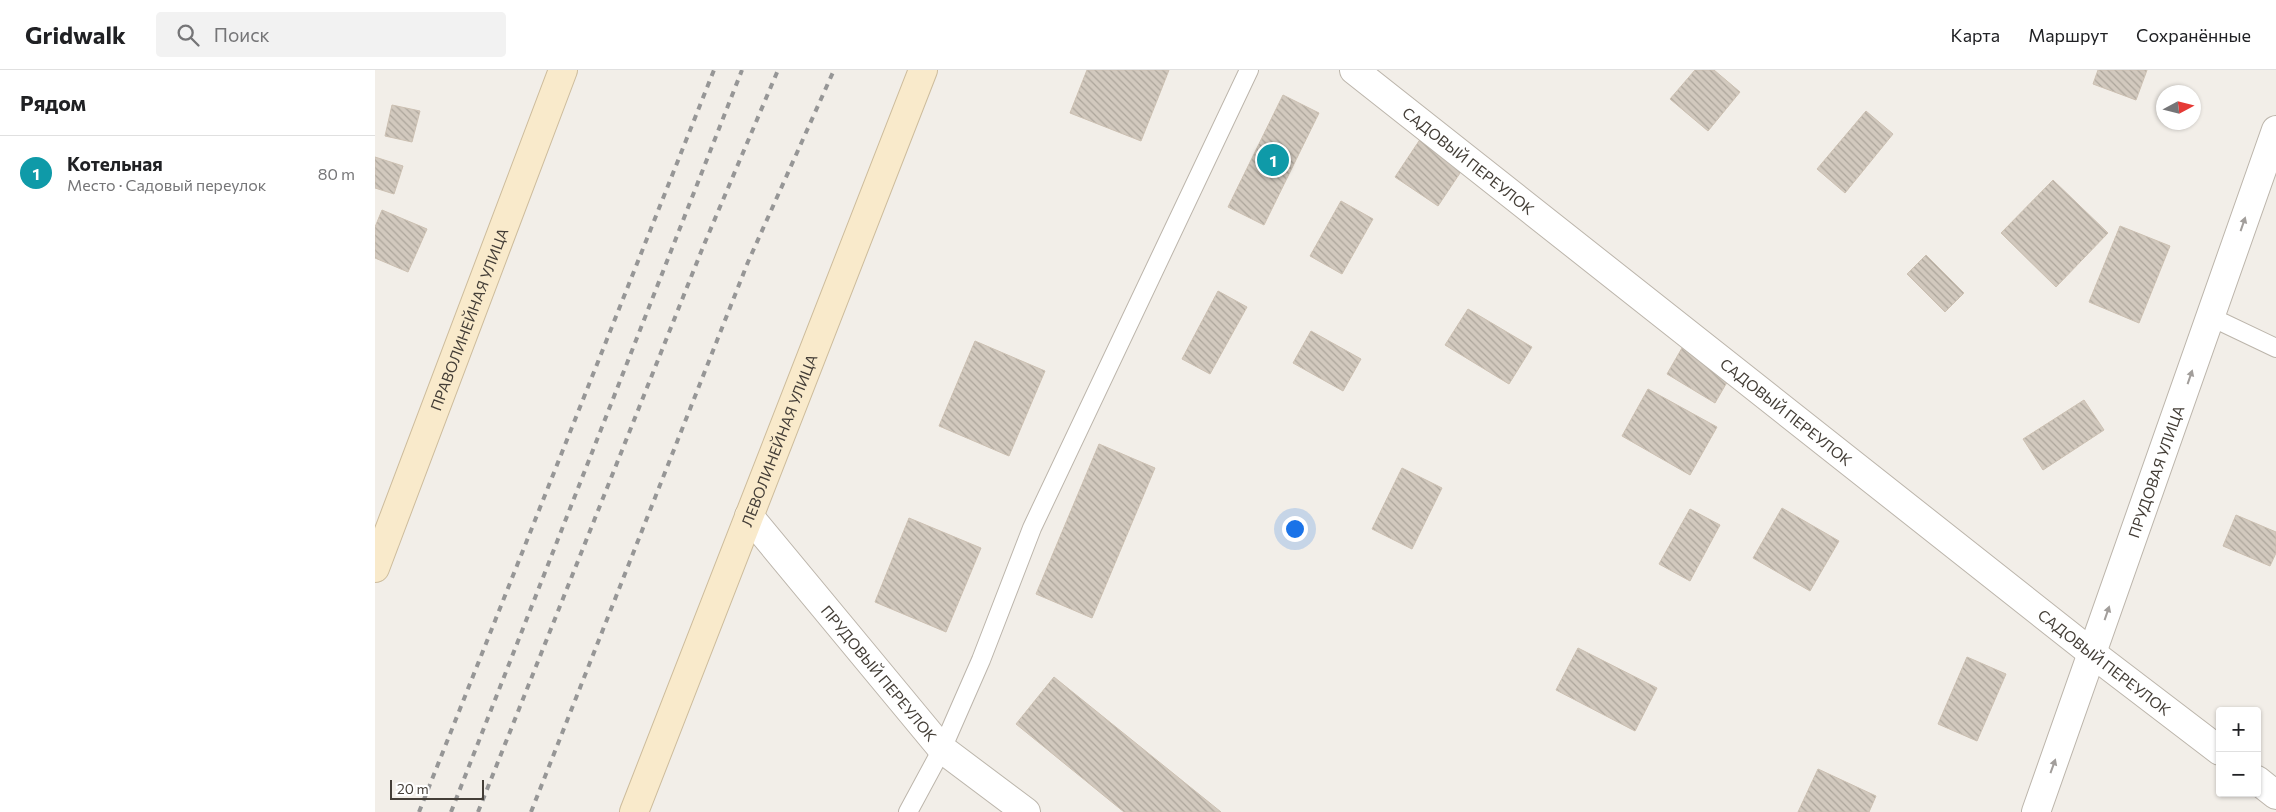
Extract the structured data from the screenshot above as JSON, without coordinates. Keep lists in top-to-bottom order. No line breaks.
{"streets":{"main road":["ПРАВОЛИНЕЙНАЯ УЛИЦА","ЛЕВОЛИНЕЙНАЯ УЛИЦА"],"street":["САДОВЫЙ ПЕРЕУЛОК","ПРУДОВАЯ УЛИЦА","ПРУДОВЫЙ ПЕРЕУЛОК"]},"crossings":[["САДОВЫЙ ПЕРЕУЛОК","ПРУДОВАЯ УЛИЦА"],["ЛЕВОЛИНЕЙНАЯ УЛИЦА","ПРУДОВЫЙ ПЕРЕУЛОК"]],"one_way":["ПРУДОВАЯ УЛИЦА"],"scale_bar":"20 m","north":"right","page":{"header":"Gridwalk","search":"Поиск","nav":["Карта","Маршрут","Сохранённые"],"heading":"Рядом","list":[{"mark":"1","name":"Котельная","note":"Место · Садовый переулок","value":"80 m"}],"pins":"1","map_buttons":["+","−"],"scale":"20 m"}}
